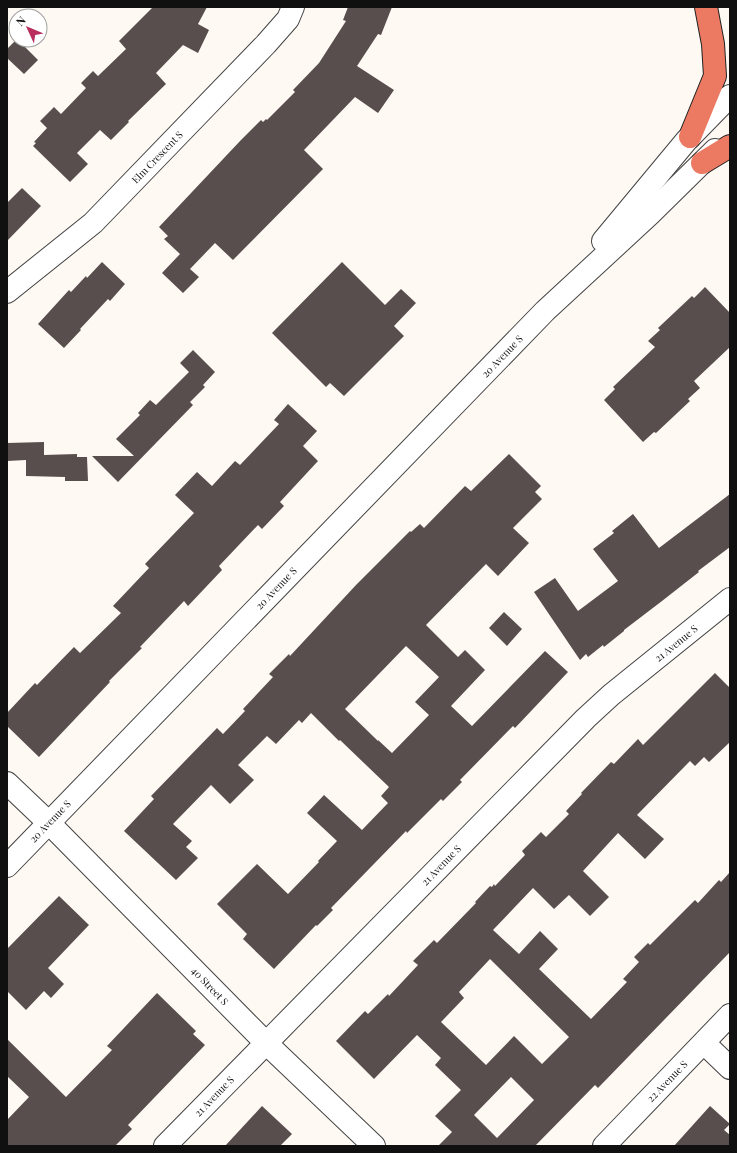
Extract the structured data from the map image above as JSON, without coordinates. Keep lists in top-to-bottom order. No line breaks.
{"streets":{"street":["Elm Crescent S","20 Avenue S","21 Avenue S","40 Street S","22 Avenue S"]},"crossings":[["20 Avenue S","40 Street S"],["21 Avenue S","40 Street S"]],"north":"top left"}
